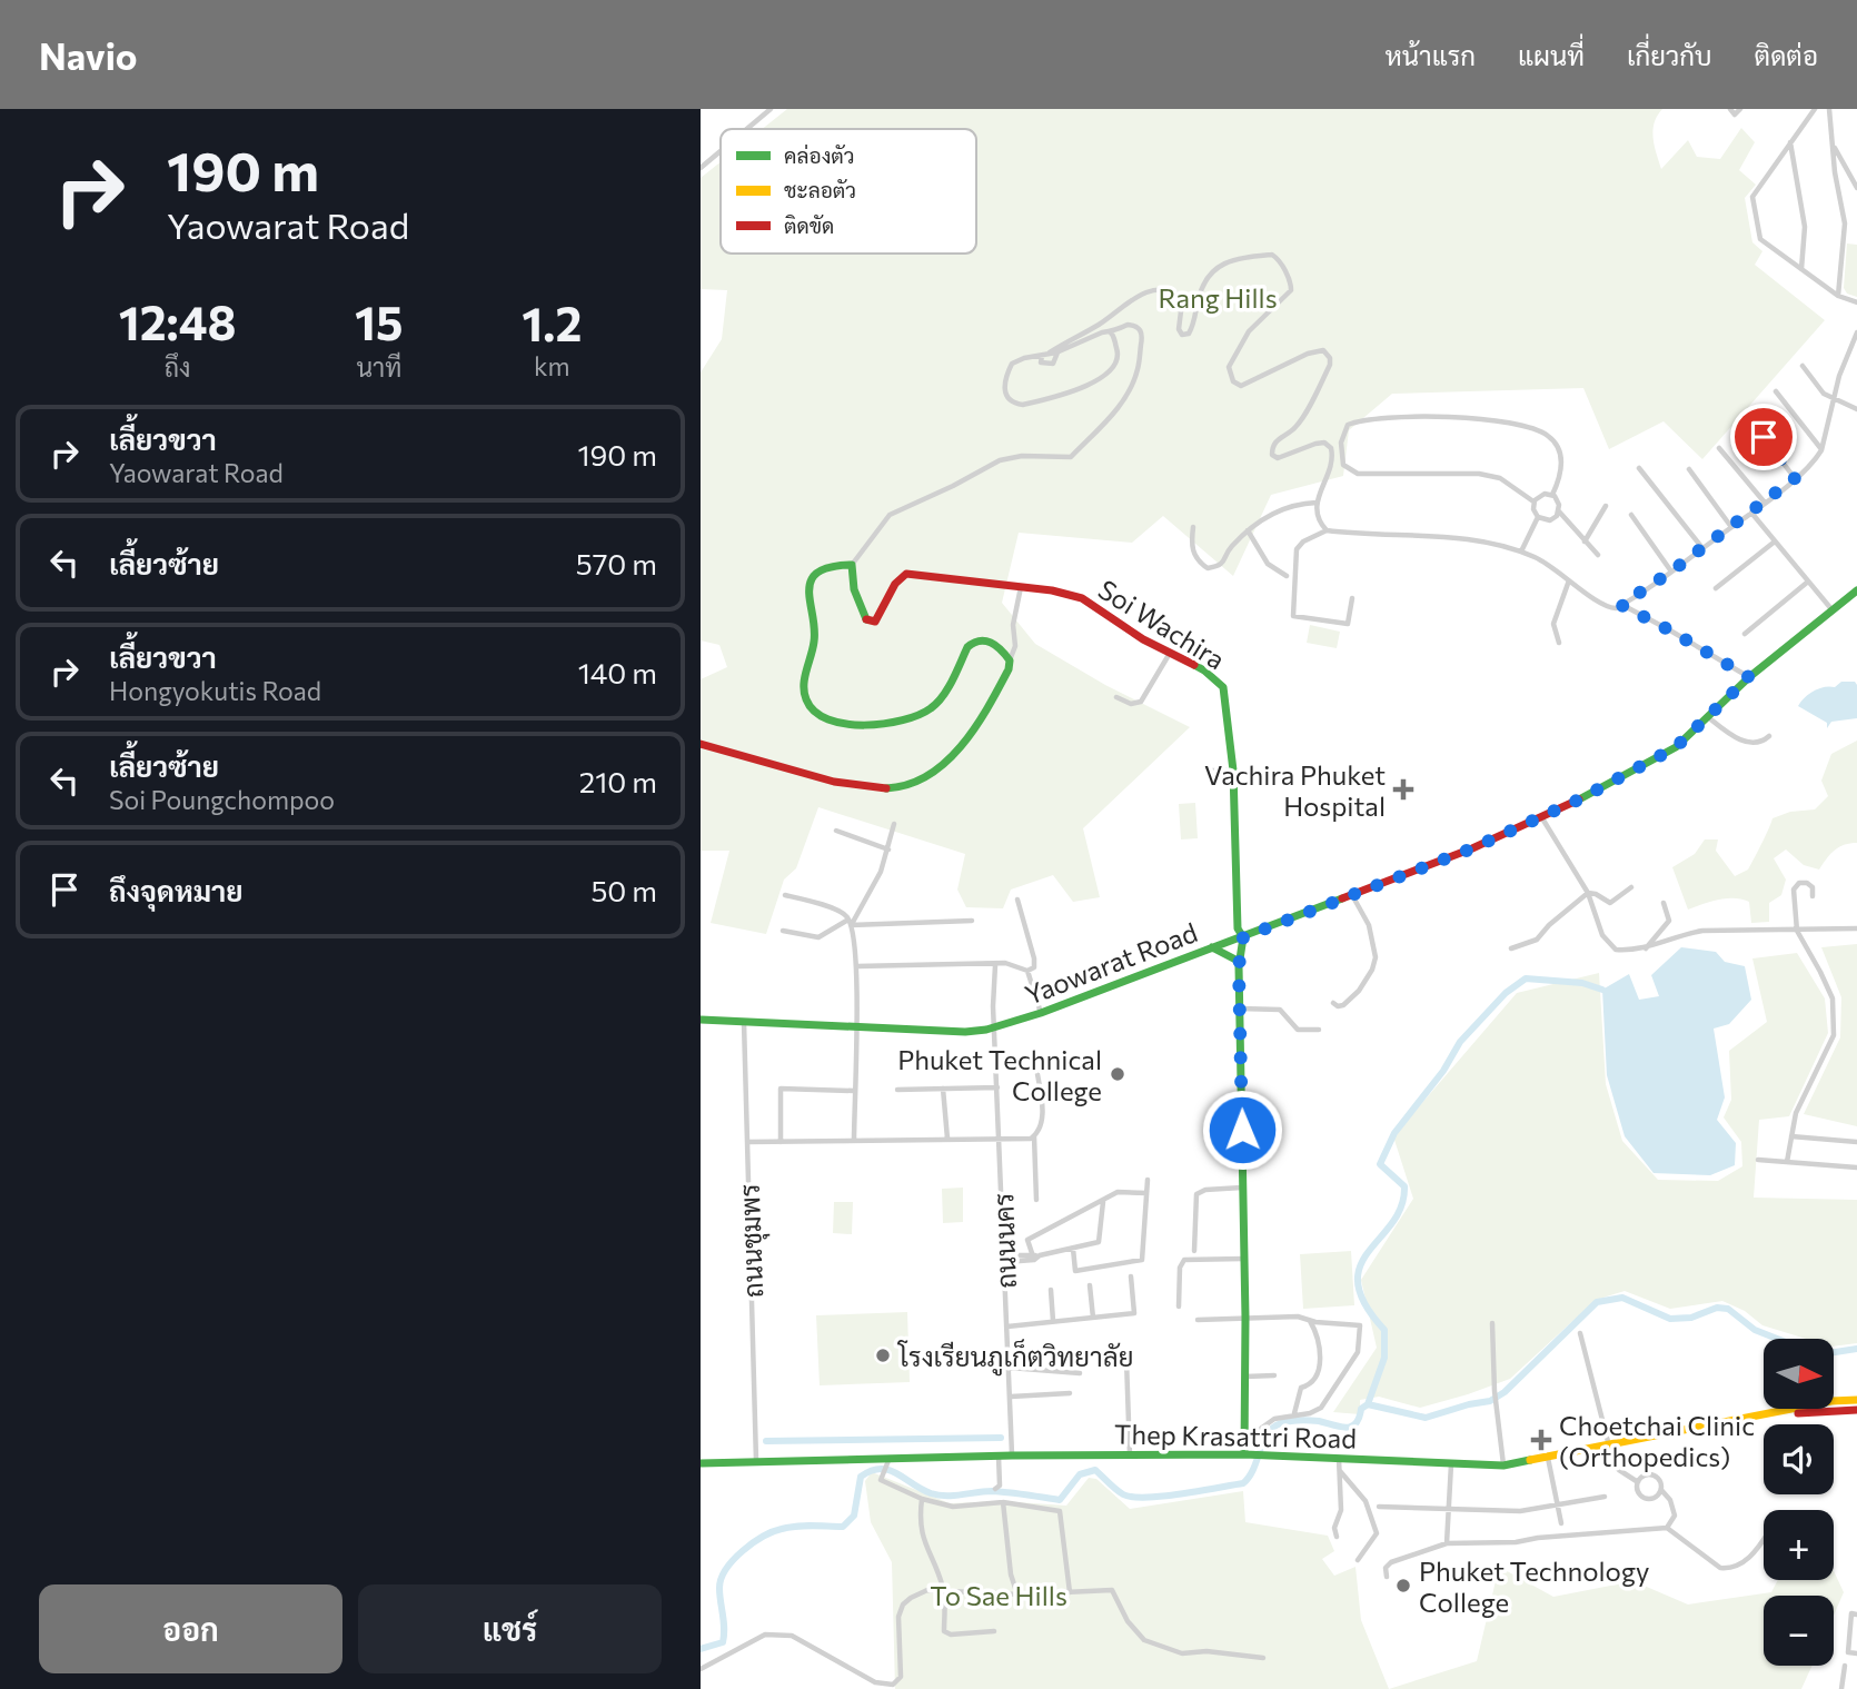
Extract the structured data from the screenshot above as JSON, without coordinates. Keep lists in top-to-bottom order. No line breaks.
{"streets":{"main road":["Soi Wachira","Yaowarat Road","Thep Krasattri Road"],"street":["ถนนชุมพร","ถนนนคร"]},"crossings":[["Soi Wachira","Yaowarat Road"],["Soi Wachira","Thep Krasattri Road"],["Yaowarat Road","ถนนชุมพร"],["Yaowarat Road","ถนนนคร"],["ถนนชุมพร","Thep Krasattri Road"],["ถนนนคร","Thep Krasattri Road"]],"parks":["Rang Hills","To Sae Hills"],"places":{"health":["Vachira Phuket Hospital","Choetchai Clinic (Orthopedics)"],"other":["Phuket Technical College","โรงเรียนภูเก็ตวิทยาลัย","Phuket Technology College"]},"legend":["คล่องตัว","ชะลอตัว","ติดขัด"],"north":"right","page":{"header":"Navio","nav":["หน้าแรก","แผนที่","เกี่ยวกับ","ติดต่อ"],"turn":["190 m","Yaowarat Road"],"eta":["12:48","ถึง","15","นาที","1.2","km"],"list":[{"name":"เลี้ยวขวา","note":"Yaowarat Road","value":"190 m"},{"name":"เลี้ยวซ้าย","value":"570 m"},{"name":"เลี้ยวขวา","note":"Hongyokutis Road","value":"140 m"},{"name":"เลี้ยวซ้าย","note":"Soi Poungchompoo","value":"210 m"},{"name":"ถึงจุดหมาย","value":"50 m"}],"map_buttons":["+","−"],"buttons":["ออก","แชร์"]}}
